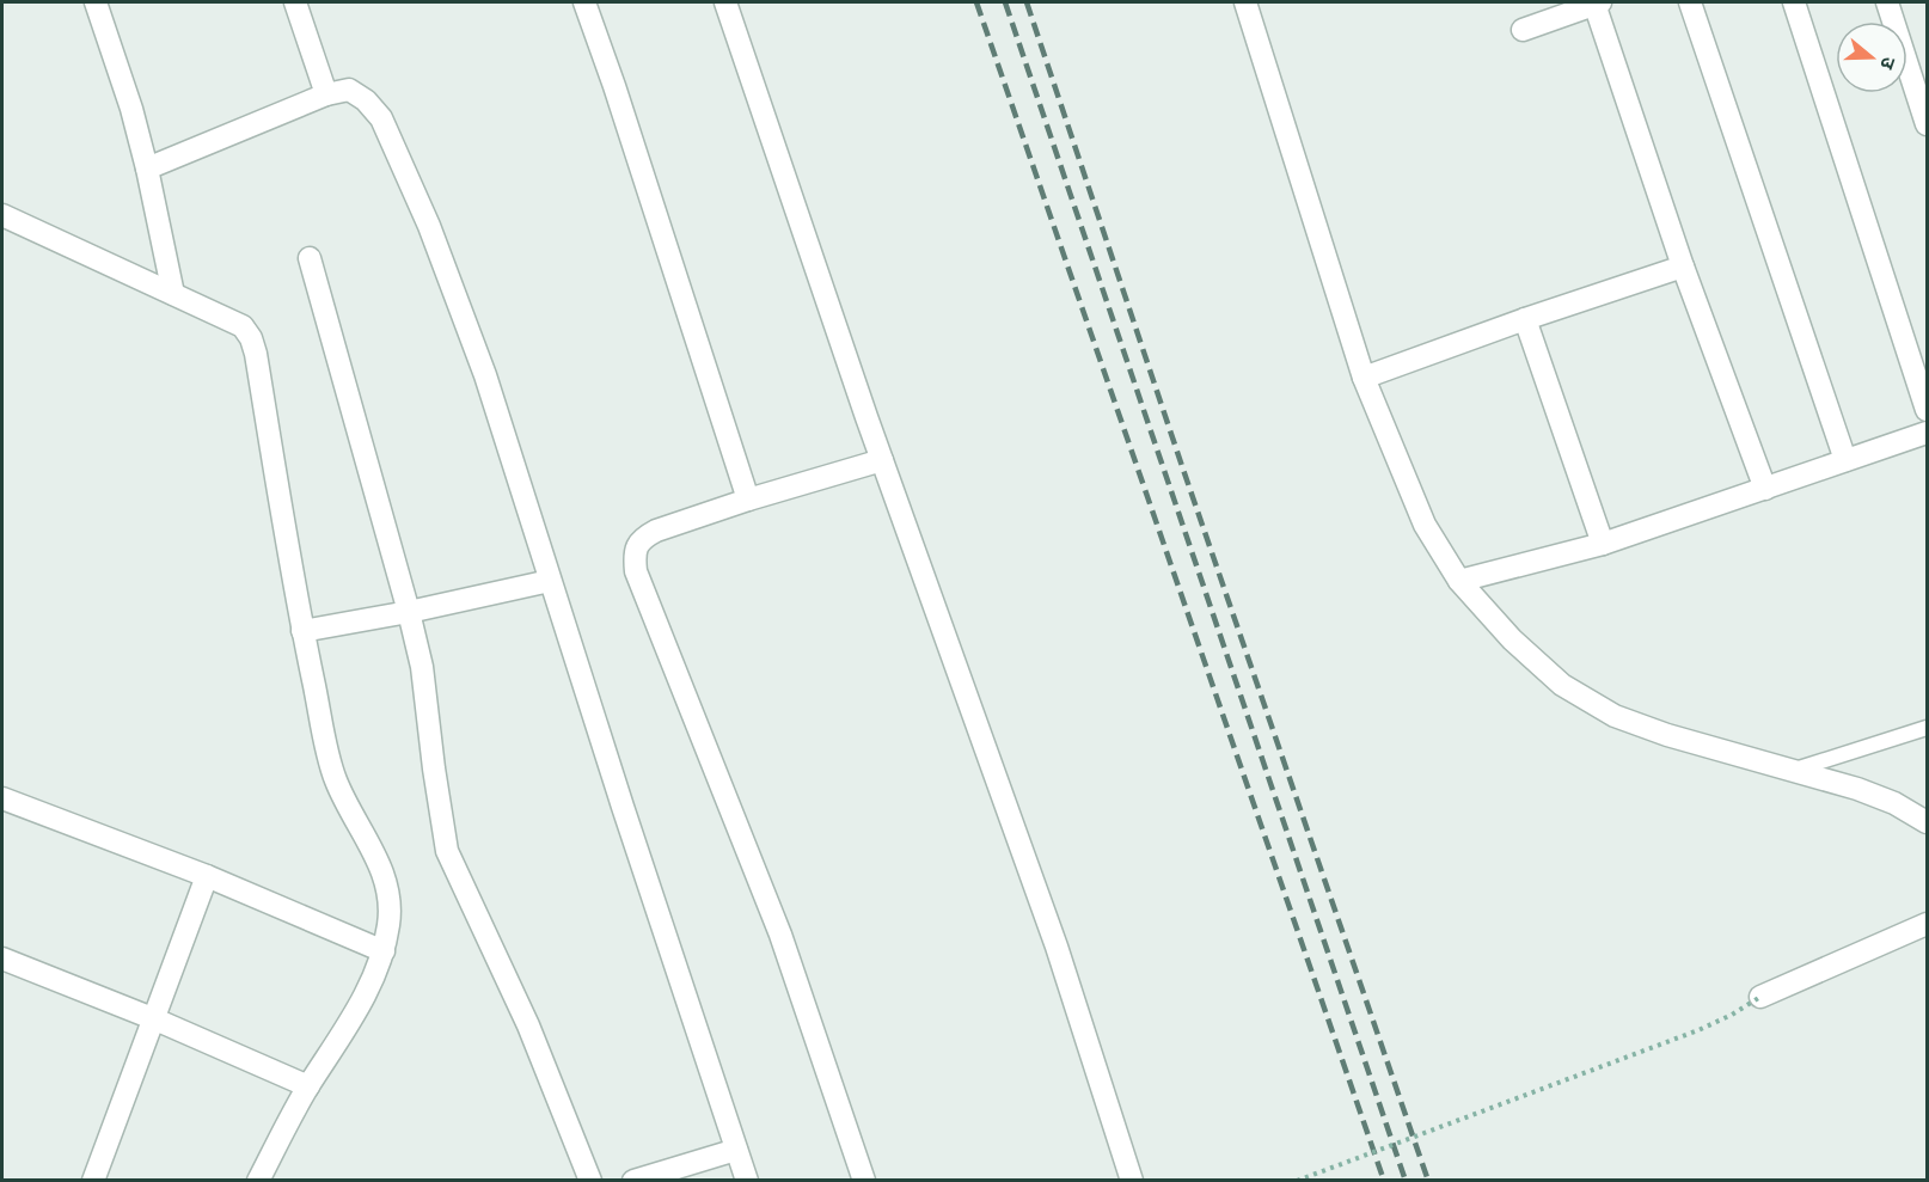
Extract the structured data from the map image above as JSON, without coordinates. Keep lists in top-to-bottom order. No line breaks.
{"north":"right"}
